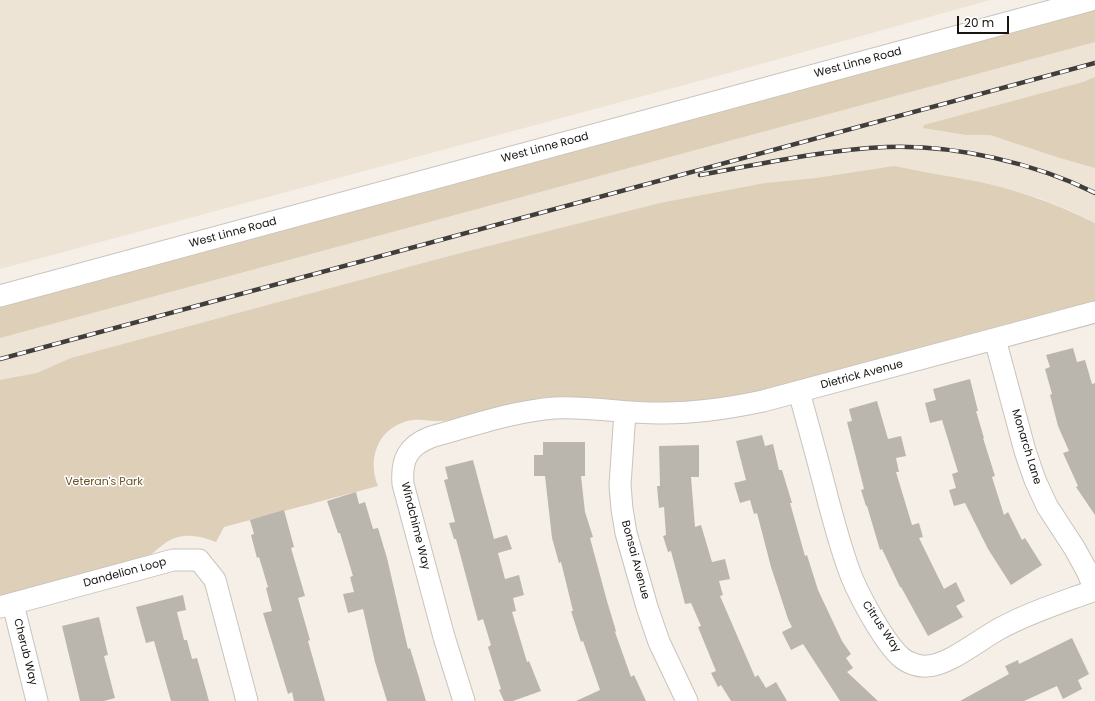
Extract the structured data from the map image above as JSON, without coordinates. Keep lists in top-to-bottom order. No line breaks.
{"streets":{"street":["West Linne Road","Dietrick Avenue","Monarch Lane","Windchime Way","Bonsai Avenue","Dandelion Loop","Citrus Way","Cherub Way"]},"crossings":[["Dietrick Avenue","Monarch Lane"],["Dietrick Avenue","Windchime Way"],["Dietrick Avenue","Bonsai Avenue"],["Dietrick Avenue","Citrus Way"],["Monarch Lane","Citrus Way"],["Windchime Way","Bonsai Avenue"],["Dandelion Loop","Cherub Way"]],"parks":["Veteran's Park"],"scale_bar":"20 m"}
